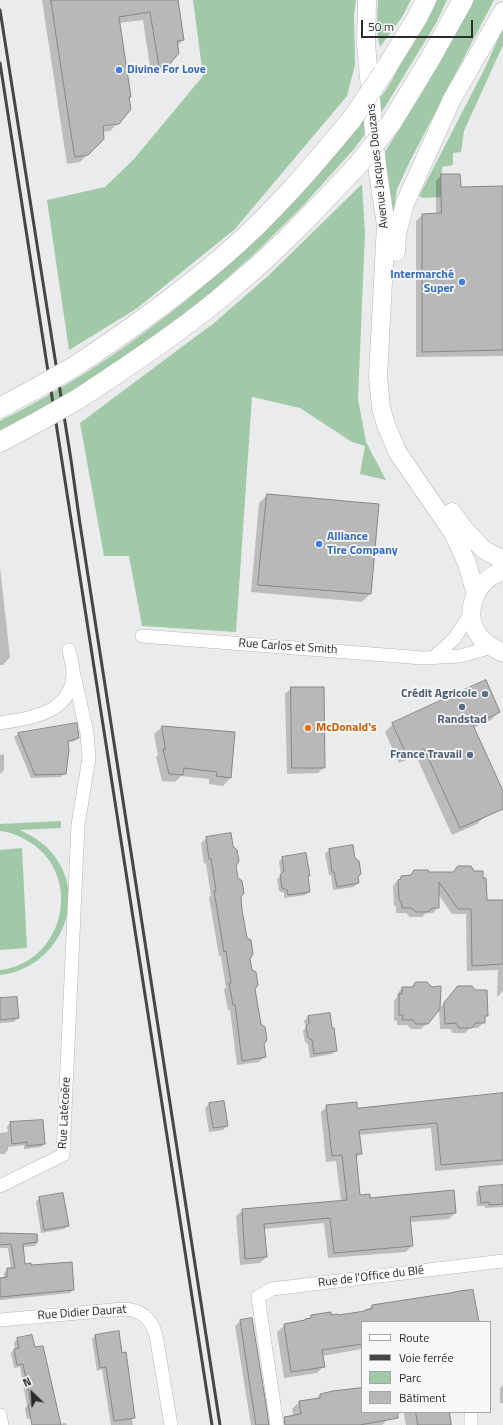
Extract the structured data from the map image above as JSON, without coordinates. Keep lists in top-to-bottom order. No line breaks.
{"streets":{"main road":["Avenue Jacques Douzans"],"street":["Rue Carlos et Smith","Rue Latécoère","Rue de l'Office du Blé","Rue Didier Daurat"]},"places":["Divine For Love","Intermarché Super","Alliance Tire Company","Crédit Agricole","Randstad","McDonald's","France Travail"],"legend":["Route","Voie ferrée","Parc","Bâtiment"],"scale_bar":"50 m","north":"top left"}
